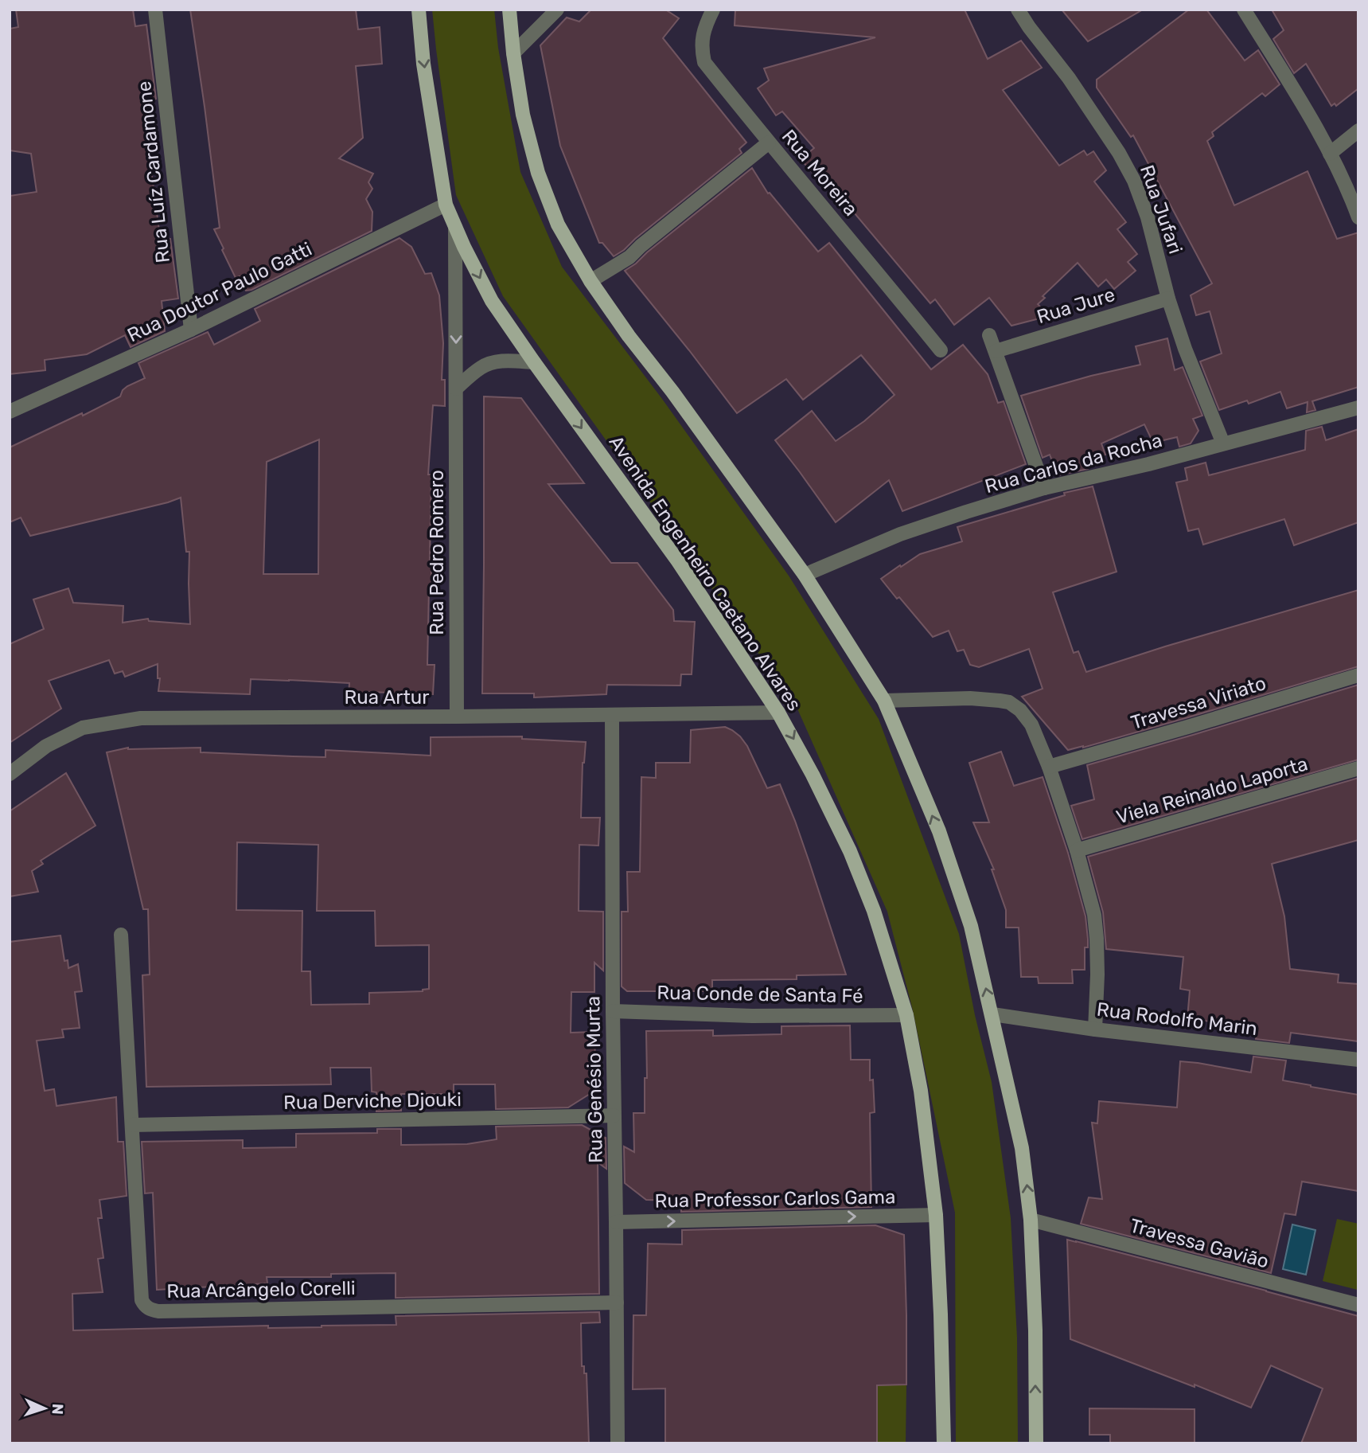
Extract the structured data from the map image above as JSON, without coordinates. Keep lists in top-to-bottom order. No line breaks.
{"streets":{"main road":["Avenida Engenheiro Caetano Alvares"],"street":["Rua Luíz Cardamone","Rua Moreira","Rua Jufari","Rua Doutor Paulo Gatti","Rua Jure","Rua Carlos da Rocha","Rua Pedro Romero","Rua Artur","Travessa Viriato","Viela Reinaldo Laporta","Rua Conde de Santa Fé","Rua Rodolfo Marin","Rua Genésio Murta","Rua Derviche Djouki","Rua Professor Carlos Gama","Travessa Gavião","Rua Arcângelo Corelli"]},"crossings":[["Rua Luíz Cardamone","Rua Doutor Paulo Gatti"],["Rua Jufari","Rua Jure"],["Rua Jufari","Rua Carlos da Rocha"],["Rua Doutor Paulo Gatti","Avenida Engenheiro Caetano Alvares"],["Rua Pedro Romero","Avenida Engenheiro Caetano Alvares"],["Rua Pedro Romero","Rua Artur"],["Avenida Engenheiro Caetano Alvares","Rua Artur"],["Avenida Engenheiro Caetano Alvares","Rua Conde de Santa Fé"],["Avenida Engenheiro Caetano Alvares","Rua Professor Carlos Gama"],["Rua Artur","Rua Genésio Murta"],["Rua Conde de Santa Fé","Rua Genésio Murta"],["Rua Genésio Murta","Rua Derviche Djouki"],["Rua Genésio Murta","Rua Professor Carlos Gama"],["Rua Genésio Murta","Rua Arcângelo Corelli"],["Rua Derviche Djouki","Rua Arcângelo Corelli"]],"one_way":["Rua Professor Carlos Gama"],"north":"right"}
